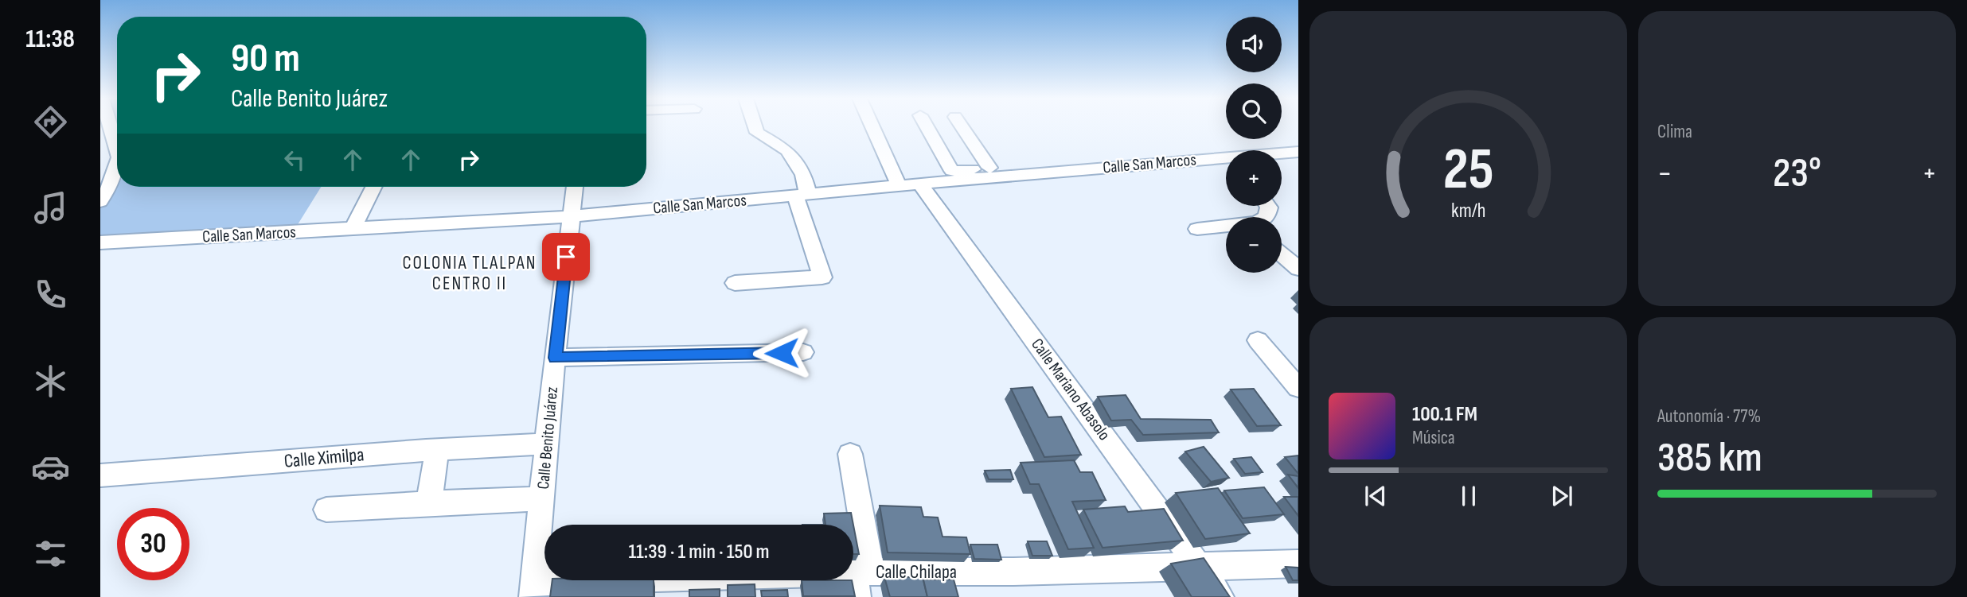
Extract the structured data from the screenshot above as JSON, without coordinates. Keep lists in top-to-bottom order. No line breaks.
{"streets":{"street":["Calle San Marcos","Calle Mariano Abasolo","Calle Benito Juárez","Calle Ximilpa","Calle Chilapa"]},"crossings":[["Calle San Marcos","Calle Mariano Abasolo"],["Calle San Marcos","Calle Benito Juárez"],["Calle Mariano Abasolo","Calle Chilapa"],["Calle Benito Juárez","Calle Ximilpa"],["Calle Benito Juárez","Calle Chilapa"]],"districts":["COLONIA TLALPAN CENTRO II"],"page":{"tabs":"11:38","tile":["Clima",["Autonomía · 77%","385 km"]],"map_buttons":["+","−"],"turn":["90 m","Calle Benito Juárez"],"heat":["−","23°","+"],"song":["100.1 FM","Música"],"limit":"30","trip":"11:39 · 1 min · 150 m","gauge":["25","km/h"]}}
